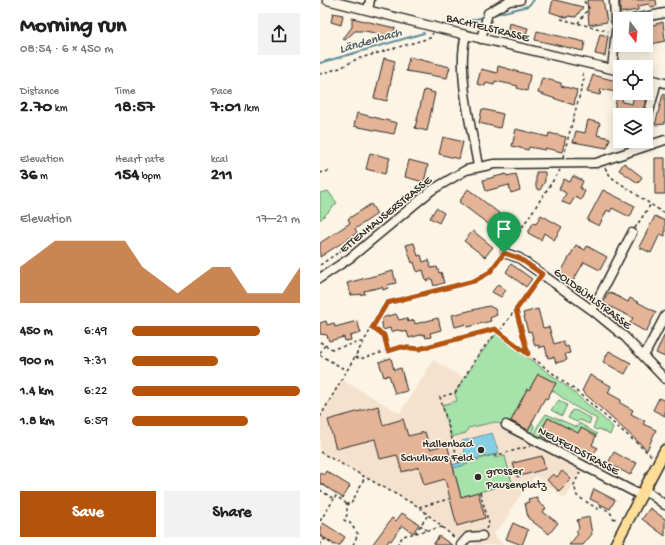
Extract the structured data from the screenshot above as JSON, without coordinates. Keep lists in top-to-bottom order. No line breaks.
{"streets":{"street":["BACHTELSTRASSE","ETTENHAUSERSTRASSE","GOLDBÜHLSTRASSE","NEUFELDSTRASSE"]},"water":["Ländenbach"],"places":["Hallenbad Schulhaus Feld","grosser Pausenplatz"],"north":"bottom","page":{"heading":["Morning run","08:54 · 6 × 450 m"],"stats":[["Distance","2.70 km"],["Time","18:57"],["Pace","7:01 /km"],["Elevation","36 m"],["Heart rate","154 bpm"],["kcal","211"]],"chart":["Elevation","17–21 m"],"list":[{"name":"450 m","note":"6:49"},{"name":"900 m","note":"7:31"},{"name":"1.4 km","note":"6:22"},{"name":"1.8 km","note":"6:59"}],"buttons":["Save","Share"]}}
